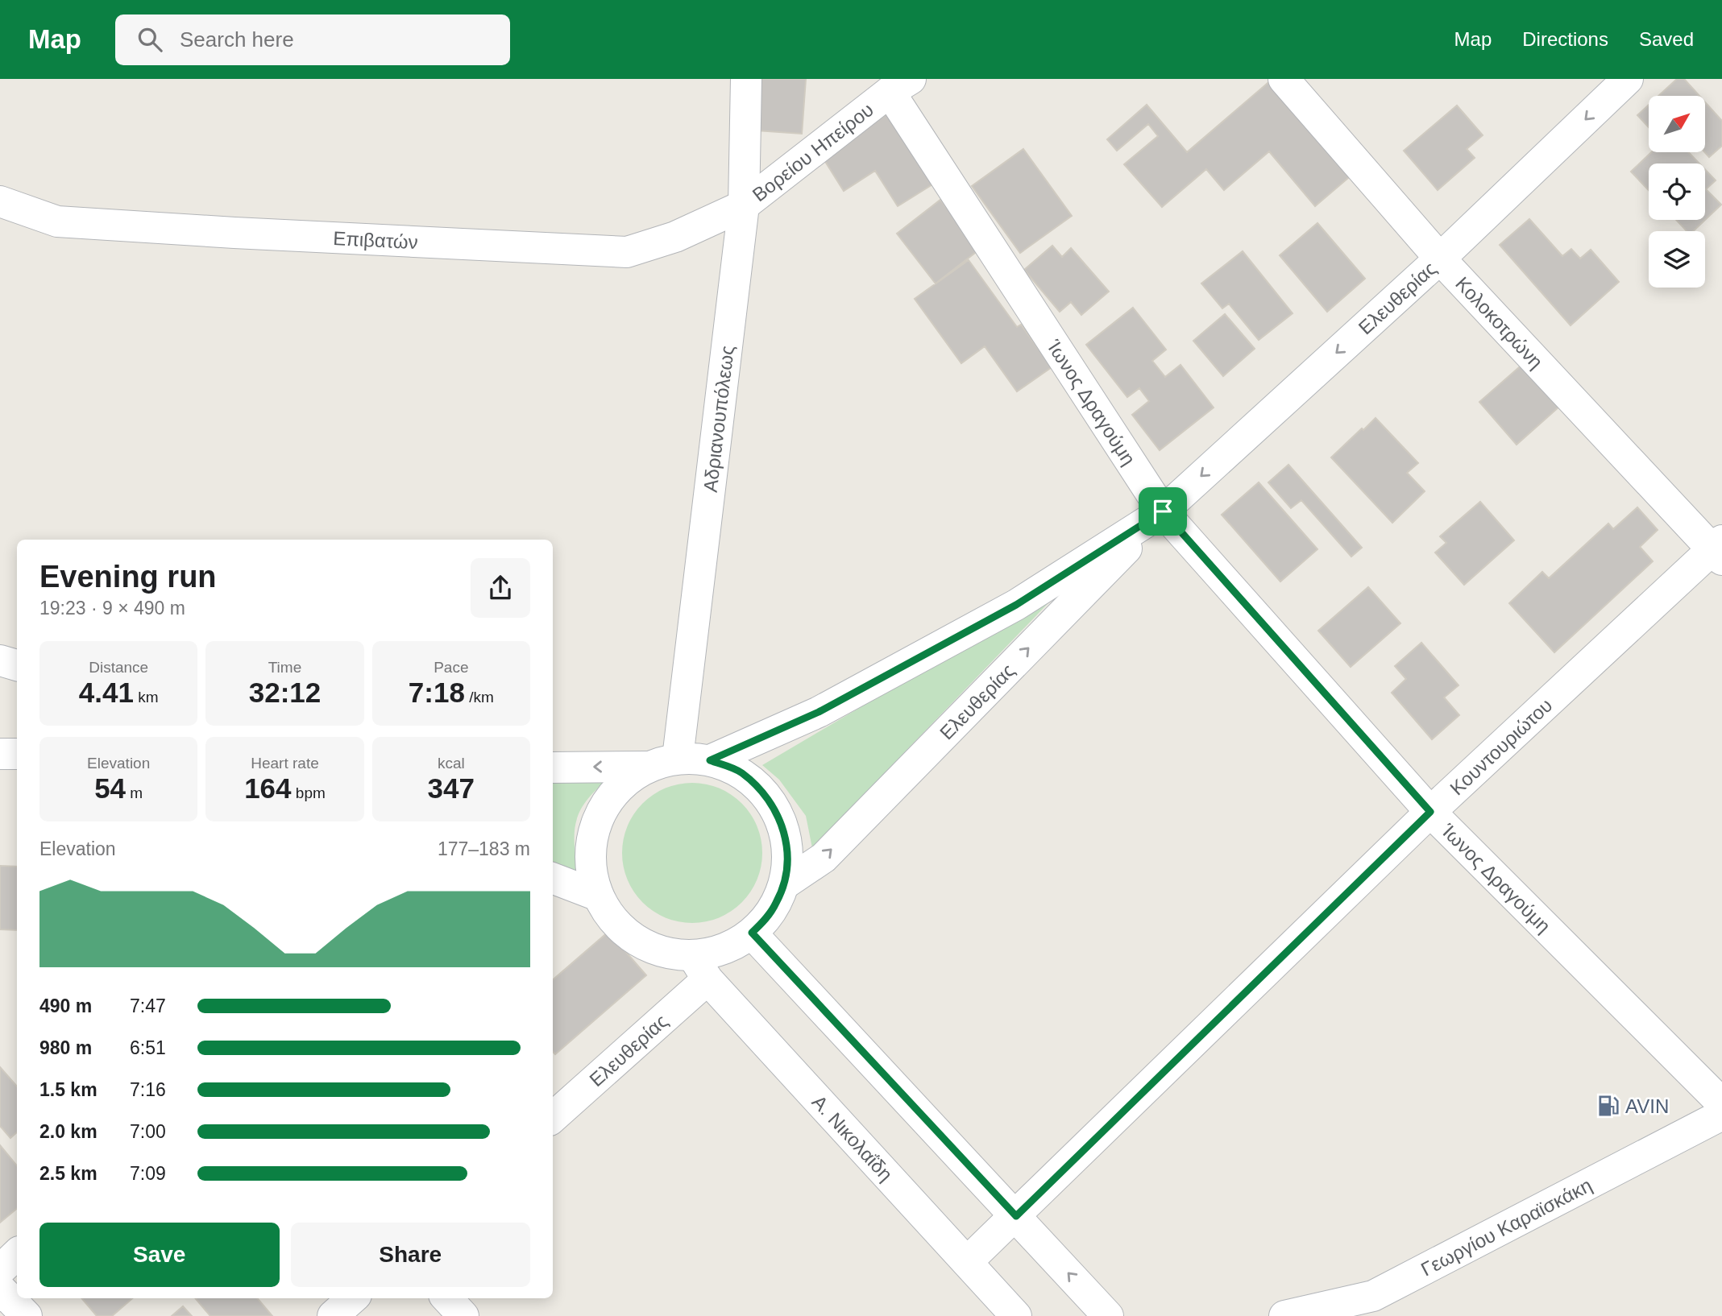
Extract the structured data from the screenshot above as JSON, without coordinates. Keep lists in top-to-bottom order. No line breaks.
{"streets":{"street":["Βορείου Ηπείρου","Επιβατών","Ελευθερίας","Κολοκοτρώνη","Ίωνος Δραγούμη","Αδριανουπόλεως","Κουντουριώτου","Α. Νικολαΐδη","Γεωργίου Καραϊσκάκη"]},"crossings":[["Βορείου Ηπείρου","Επιβατών"],["Βορείου Ηπείρου","Ίωνος Δραγούμη"],["Βορείου Ηπείρου","Αδριανουπόλεως"],["Επιβατών","Αδριανουπόλεως"],["Ελευθερίας","Κολοκοτρώνη"],["Ελευθερίας","Ίωνος Δραγούμη"],["Ελευθερίας","Αδριανουπόλεως"],["Ελευθερίας","Α. Νικολαΐδη"],["Κολοκοτρώνη","Κουντουριώτου"],["Ίωνος Δραγούμη","Κουντουριώτου"],["Αδριανουπόλεως","Α. Νικολαΐδη"],["Κουντουριώτου","Α. Νικολαΐδη"]],"places":{"fuel station":["AVIN"]},"north":"top right","page":{"header":"Map","search":"Search here","nav":["Map","Directions","Saved"],"heading":["Evening run","19:23 · 9 × 490 m"],"stats":[["Distance","4.41 km"],["Time","32:12"],["Pace","7:18 /km"],["Elevation","54 m"],["Heart rate","164 bpm"],["kcal","347"]],"chart":["Elevation","177–183 m"],"list":[{"name":"490 m","note":"7:47"},{"name":"980 m","note":"6:51"},{"name":"1.5 km","note":"7:16"},{"name":"2.0 km","note":"7:00"},{"name":"2.5 km","note":"7:09"}],"buttons":["Save","Share"]}}
